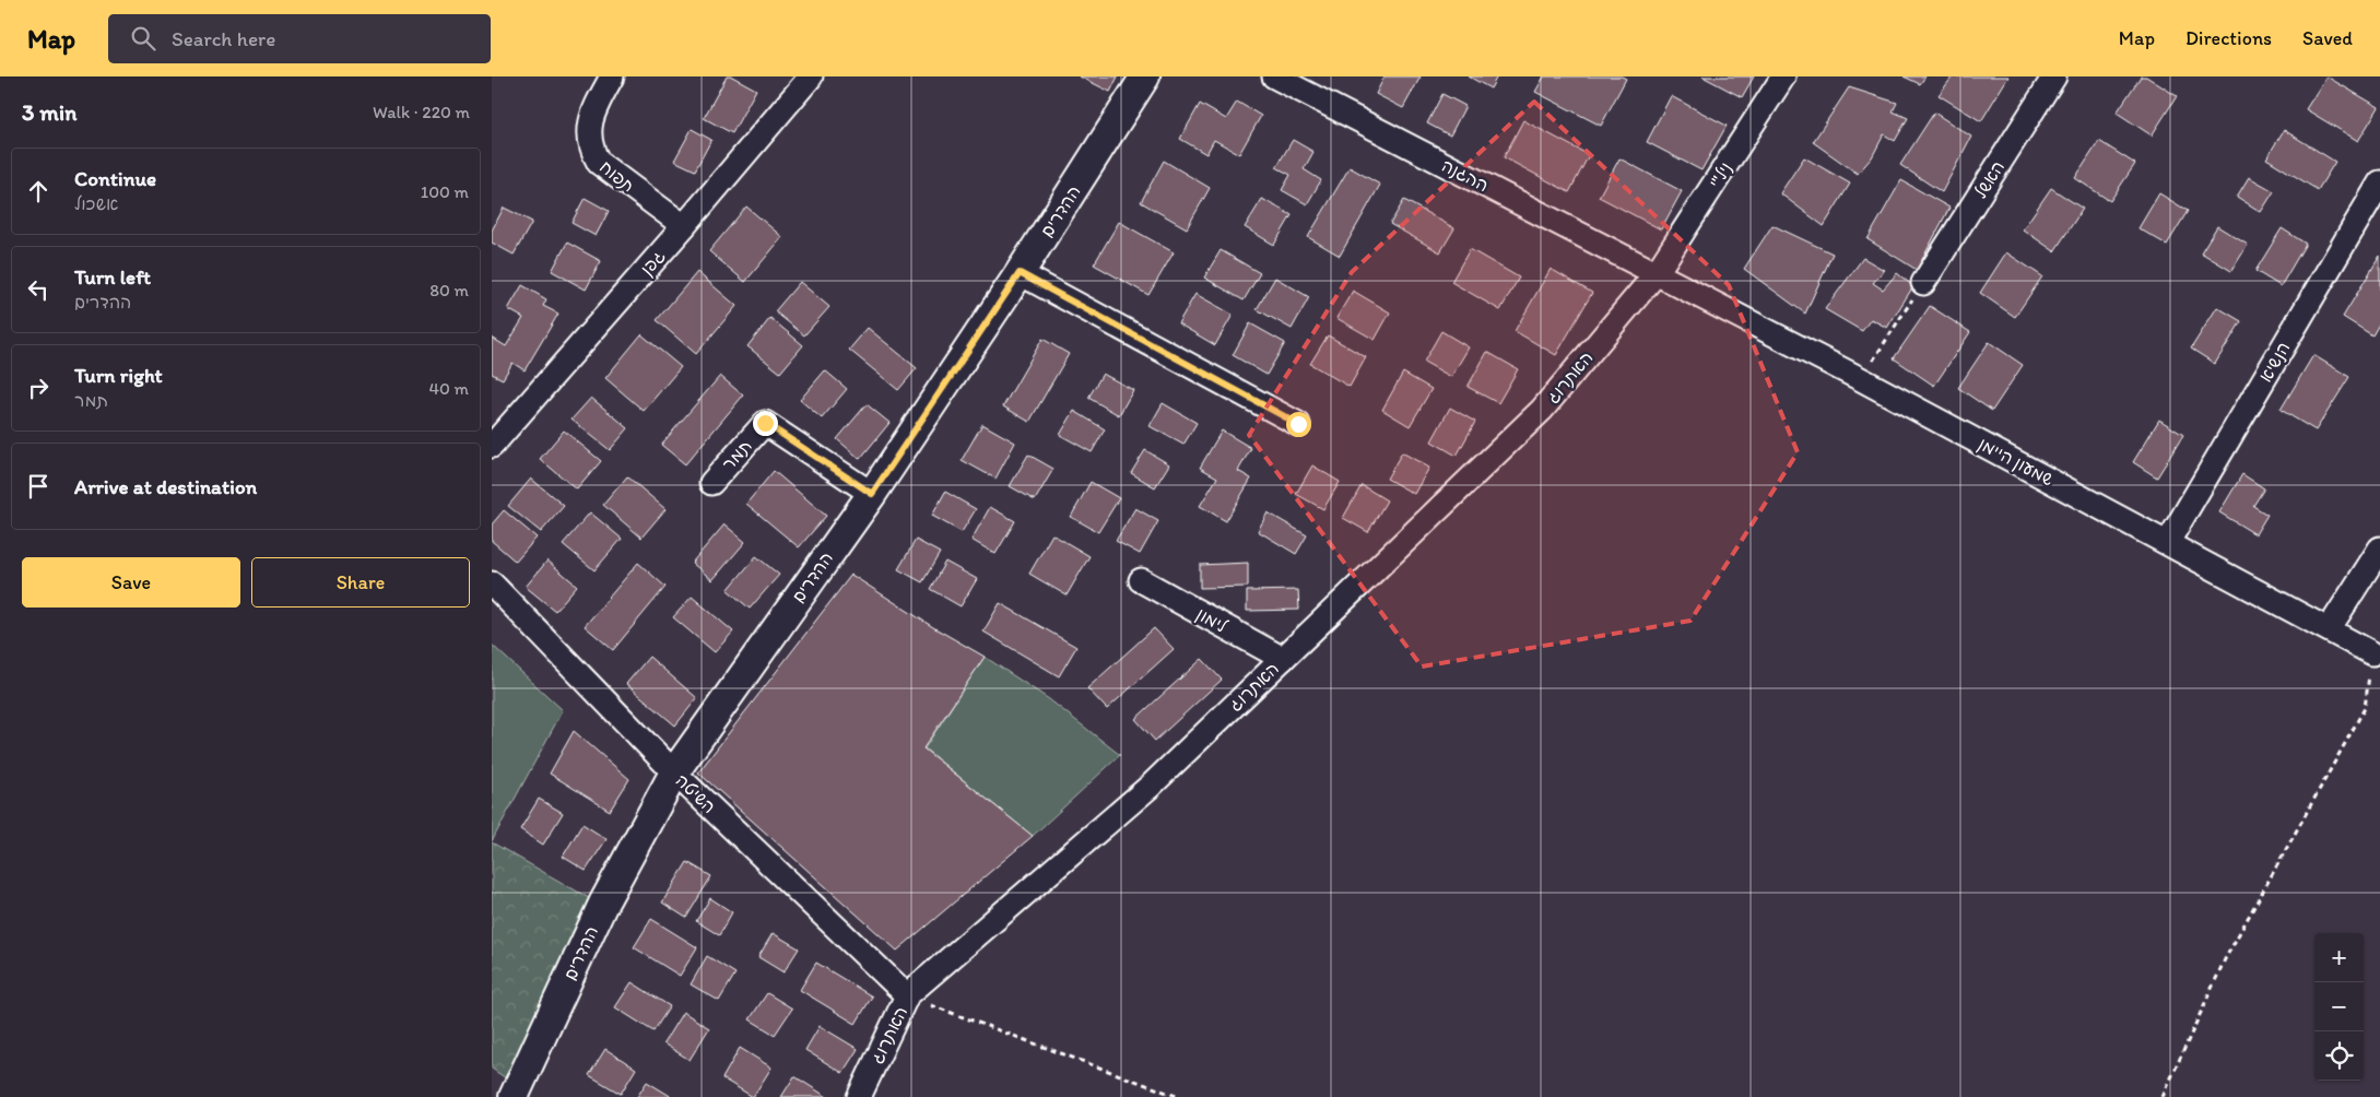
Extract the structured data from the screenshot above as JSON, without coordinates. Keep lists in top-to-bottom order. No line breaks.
{"streets":{"street":["ההגנה","ניל\"י","תפוח","האשל","ההדרים","גפן","הנשיא","האתרוג","תמר","שמעון היימן","לימון","השיטה"]},"crossings":[["ההגנה","ניל\"י"],["ההגנה","האתרוג"],["ההגנה","שמעון היימן"],["ניל\"י","האתרוג"],["ניל\"י","שמעון היימן"],["תפוח","גפן"],["ההדרים","תמר"],["ההדרים","השיטה"],["הנשיא","שמעון היימן"],["האתרוג","שמעון היימן"],["האתרוג","לימון"],["האתרוג","השיטה"]],"page":{"header":"Map","search":"Search here","nav":["Map","Directions","Saved"],"heading":["3 min","Walk · 220 m"],"list":[["Continue","אשכול","100 m"],["Turn left","ההדרים","80 m"],["Turn right","תמר","40 m"],"Arrive at destination"],"buttons":["Save","Share"],"map_buttons":["+","−"]}}
